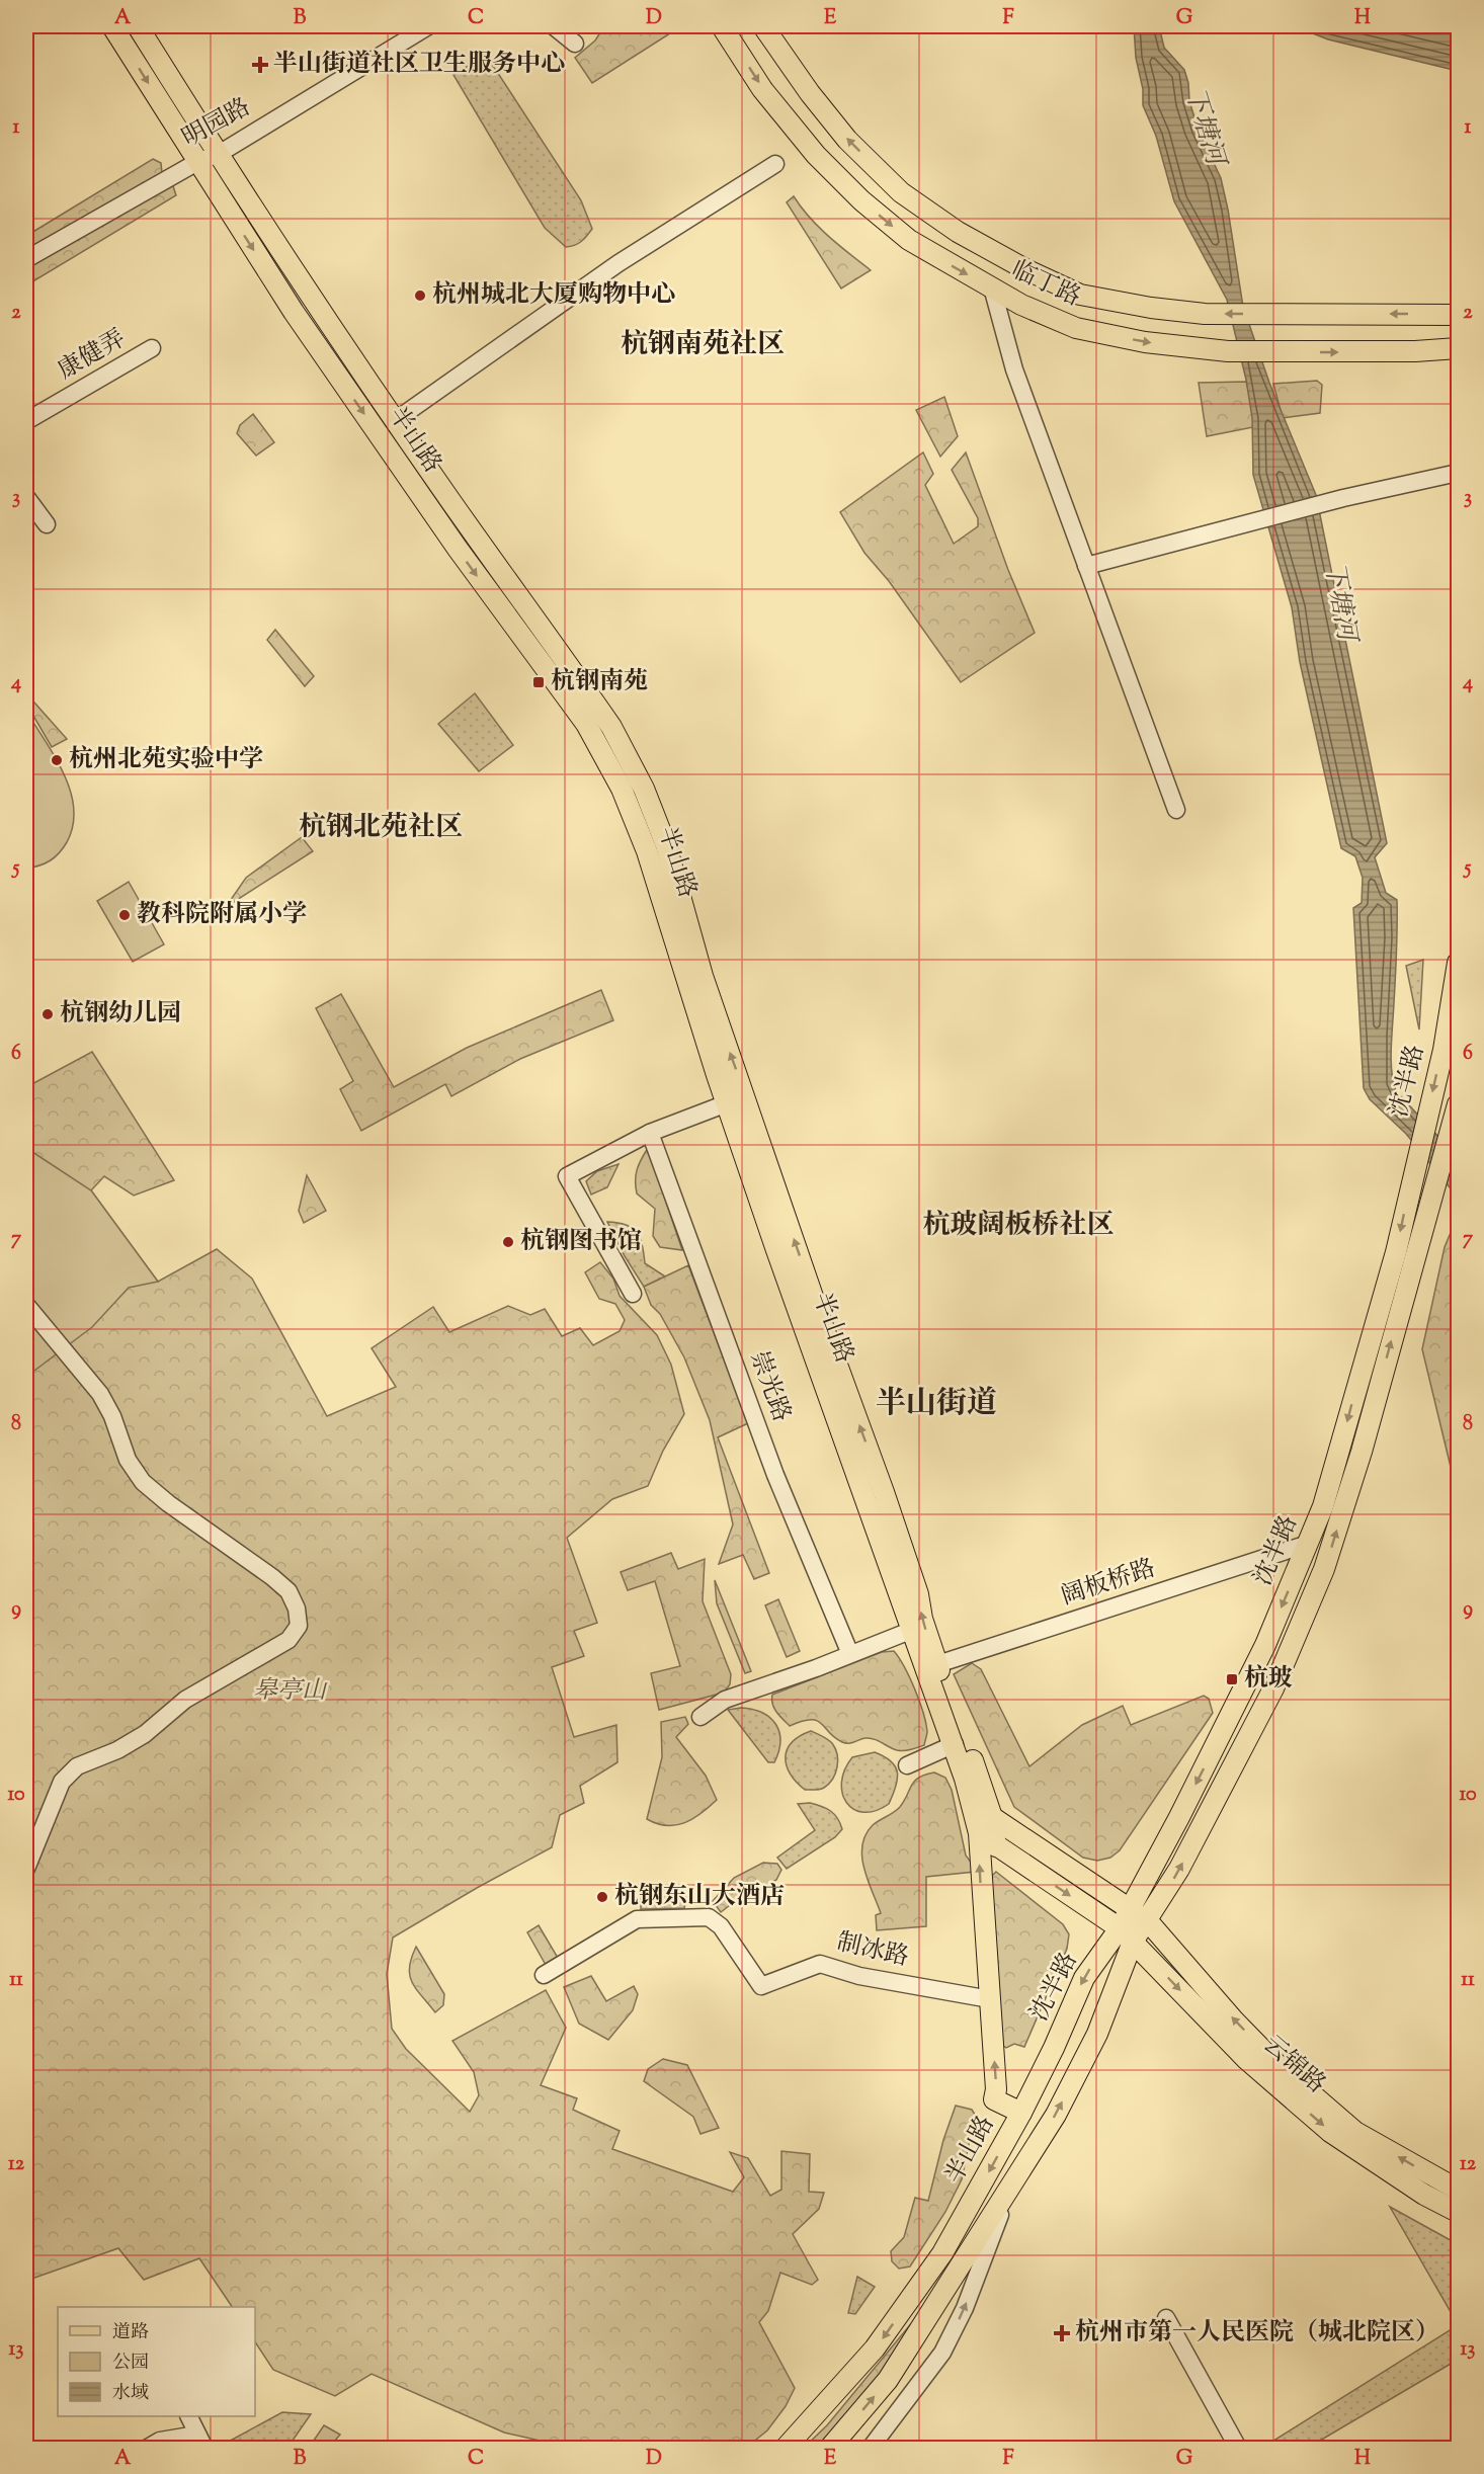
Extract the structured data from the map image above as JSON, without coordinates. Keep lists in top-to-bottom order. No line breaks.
{"streets":{"main road":["临丁路","半山路","沈半路","云锦路"],"street":["明园路","康健弄","崇光路","阔板桥路","制冰路"]},"crossings":[["明园路","半山路"],["半山路","沈半路"],["半山路","阔板桥路"],["半山路","制冰路"],["沈半路","阔板桥路"],["沈半路","云锦路"]],"districts":["杭钢南苑社区","杭钢北苑社区","杭玻阔板桥社区","半山街道"],"water":["下塘河"],"parks":["皋亭山"],"places":{"health":["半山街道社区卫生服务中心","杭州市第一人民医院（城北院区）"],"other":["杭州城北大厦购物中心","杭州北苑实验中学","教科院附属小学","杭钢幼儿园","杭钢图书馆","杭钢东山大酒店"],"transit":["杭钢南苑","杭玻"]},"legend":["道路","公园","水域"],"grid":{"columns":["A","B","C","D","E","F","G","H"],"rows":["1","2","3","4","5","6","7","8","9","10","11","12","13"]}}
